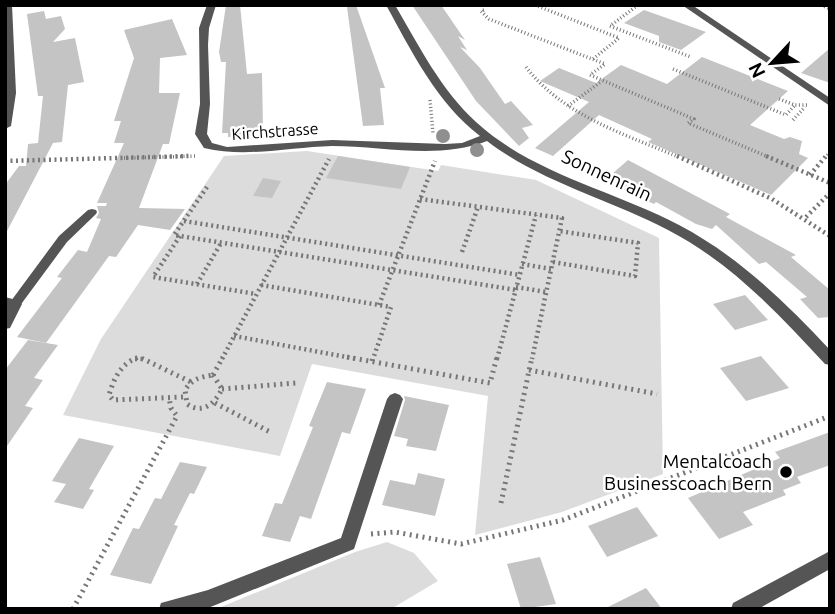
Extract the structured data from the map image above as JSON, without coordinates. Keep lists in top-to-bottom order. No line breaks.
{"streets":{"street":["Kirchstrasse","Sonnenrain"]},"crossings":[["Kirchstrasse","Sonnenrain"]],"places":["Mentalcoach Businesscoach Bern"],"north":"bottom left"}
